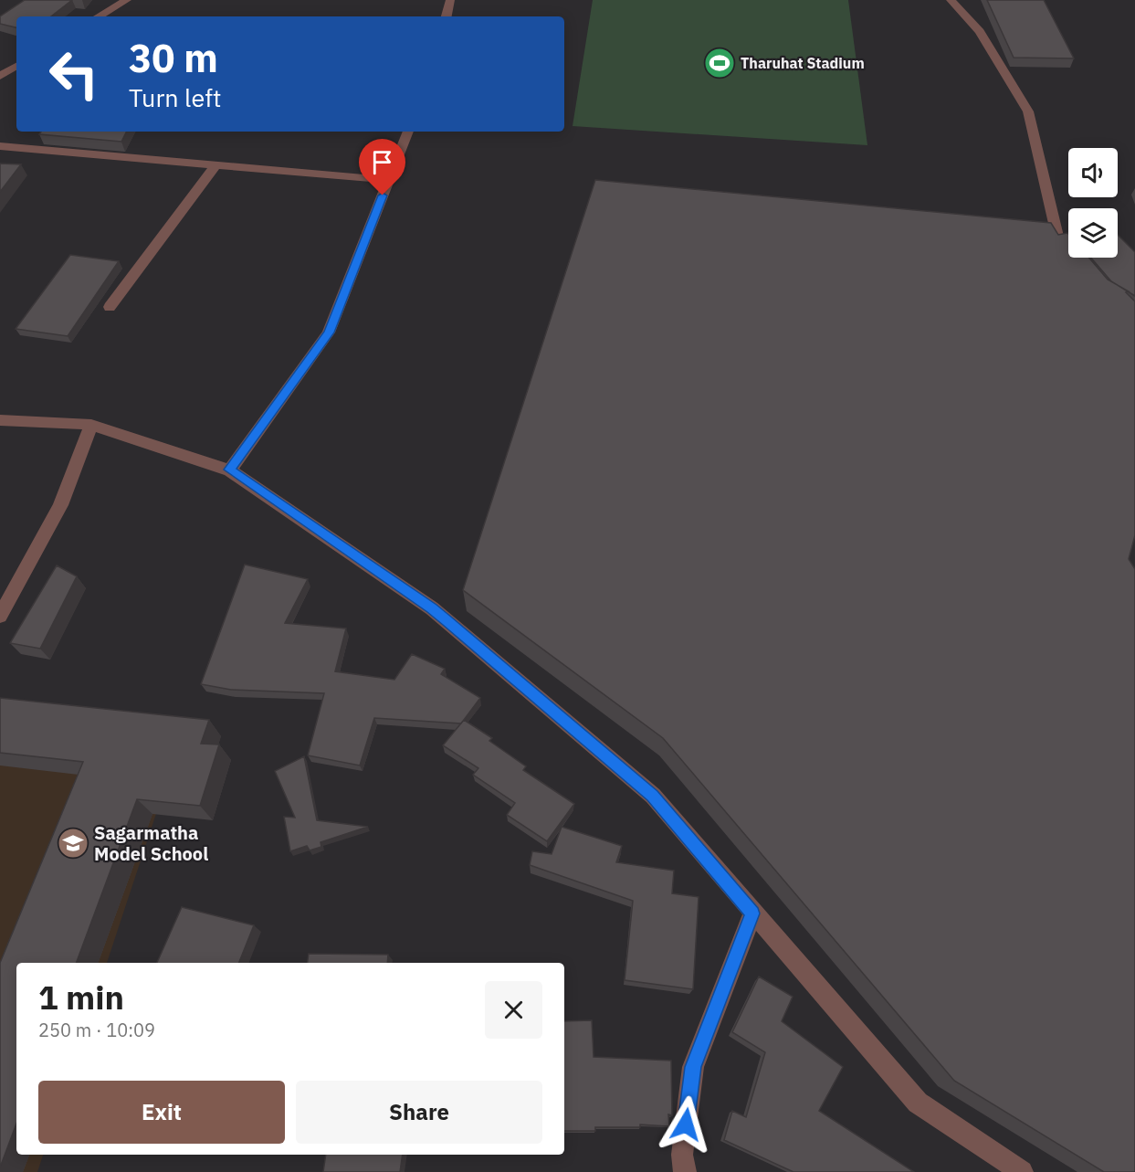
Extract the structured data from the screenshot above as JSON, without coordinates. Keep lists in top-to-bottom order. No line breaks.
{"places":{"sports":["Tharuhat Stadium"],"school or university":["Sagarmatha Model School"]},"page":{"turn":["30 m","Turn left"],"heading":["1 min","250 m · 10:09"],"buttons":["Exit","Share"]}}
